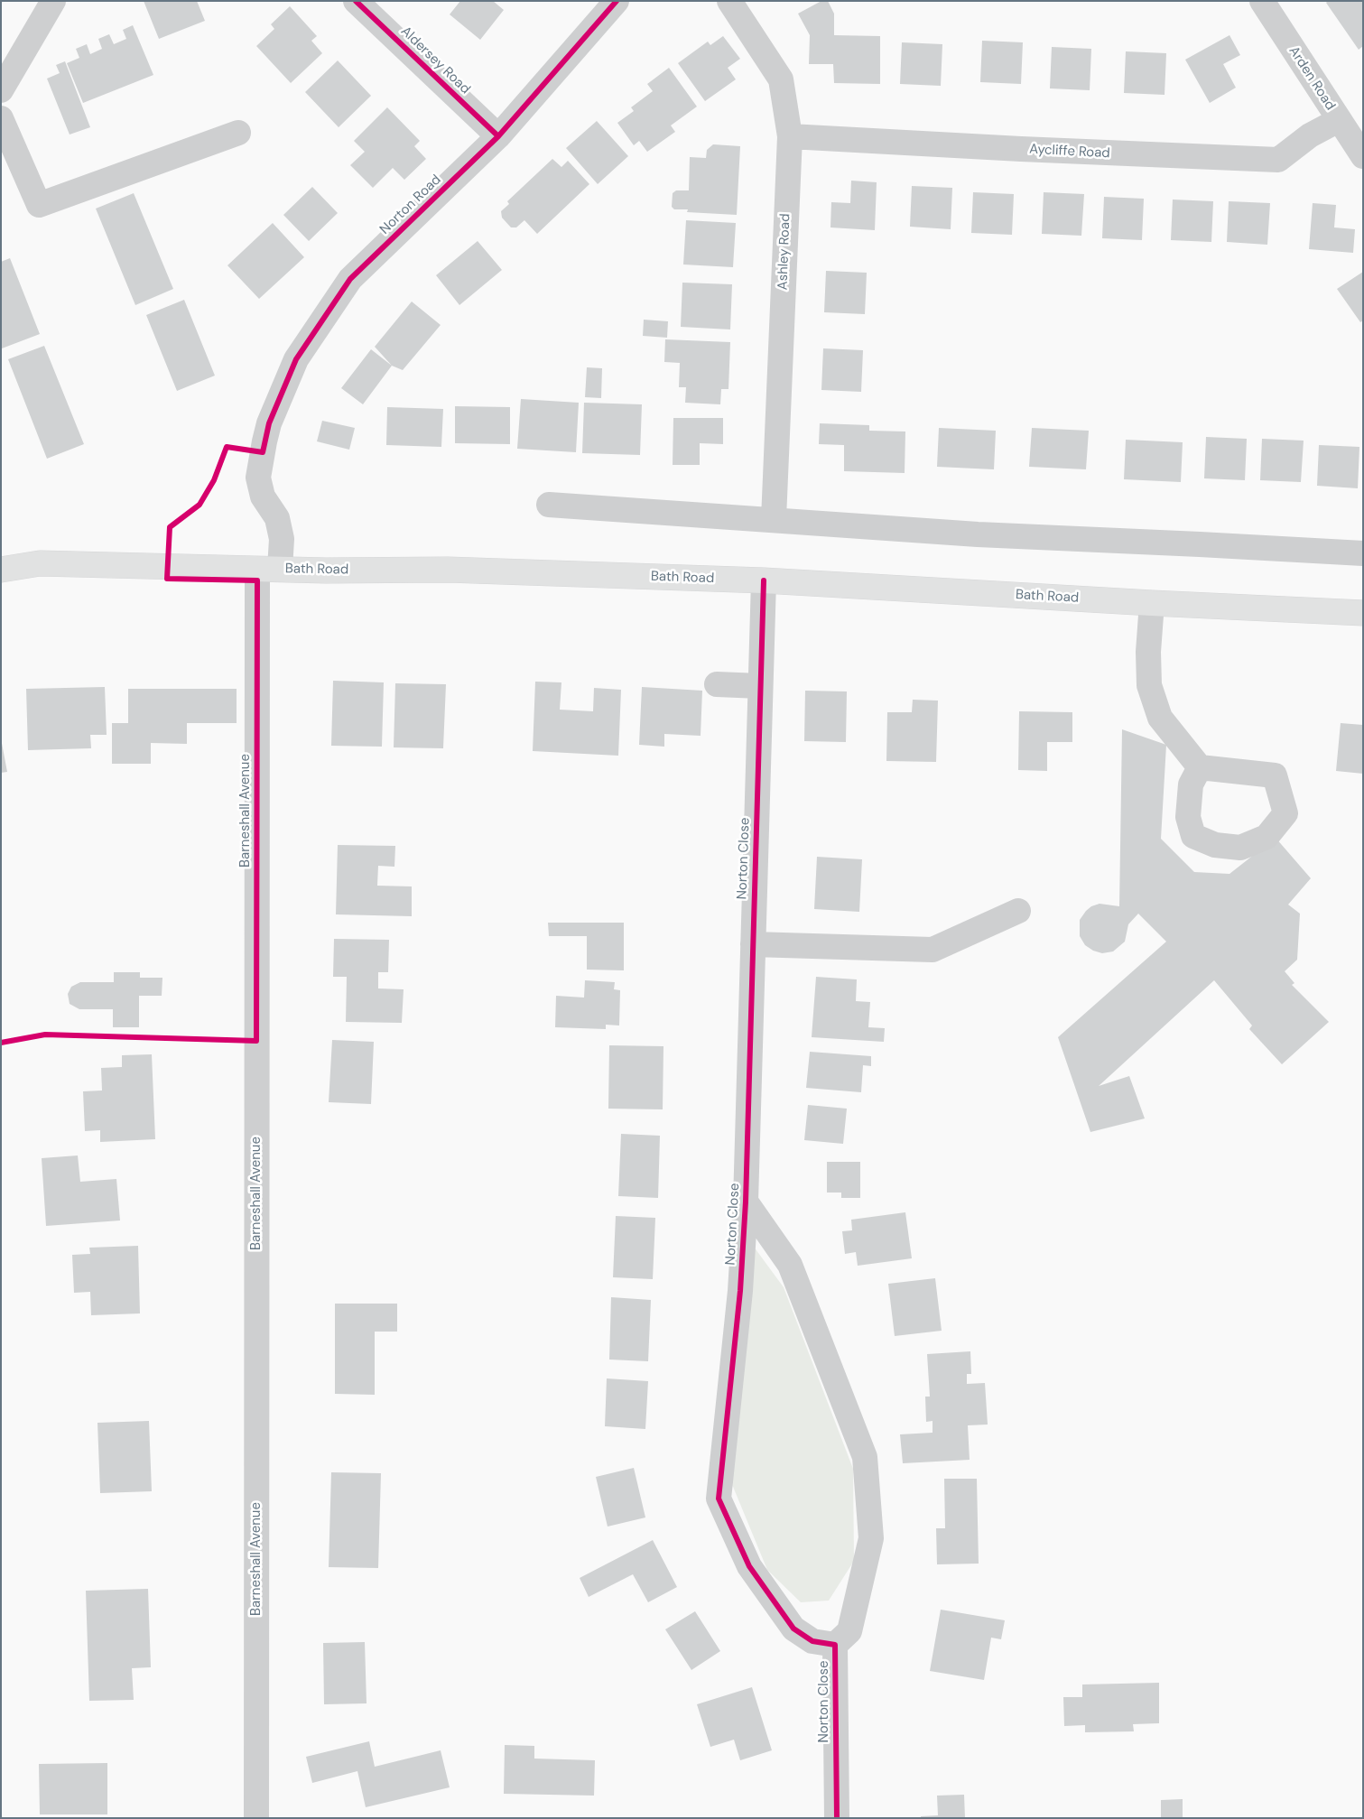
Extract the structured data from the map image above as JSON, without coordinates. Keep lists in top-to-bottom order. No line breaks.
{"streets":{"main road":["Bath Road"],"street":["Aldersey Road","Arden Road","Aycliffe Road","Norton Road","Ashley Road","Barneshall Avenue","Norton Close"]},"crossings":[["Aldersey Road","Norton Road"],["Arden Road","Aycliffe Road"],["Aycliffe Road","Ashley Road"],["Norton Road","Bath Road"],["Norton Road","Barneshall Avenue"],["Bath Road","Barneshall Avenue"],["Bath Road","Norton Close"]]}
